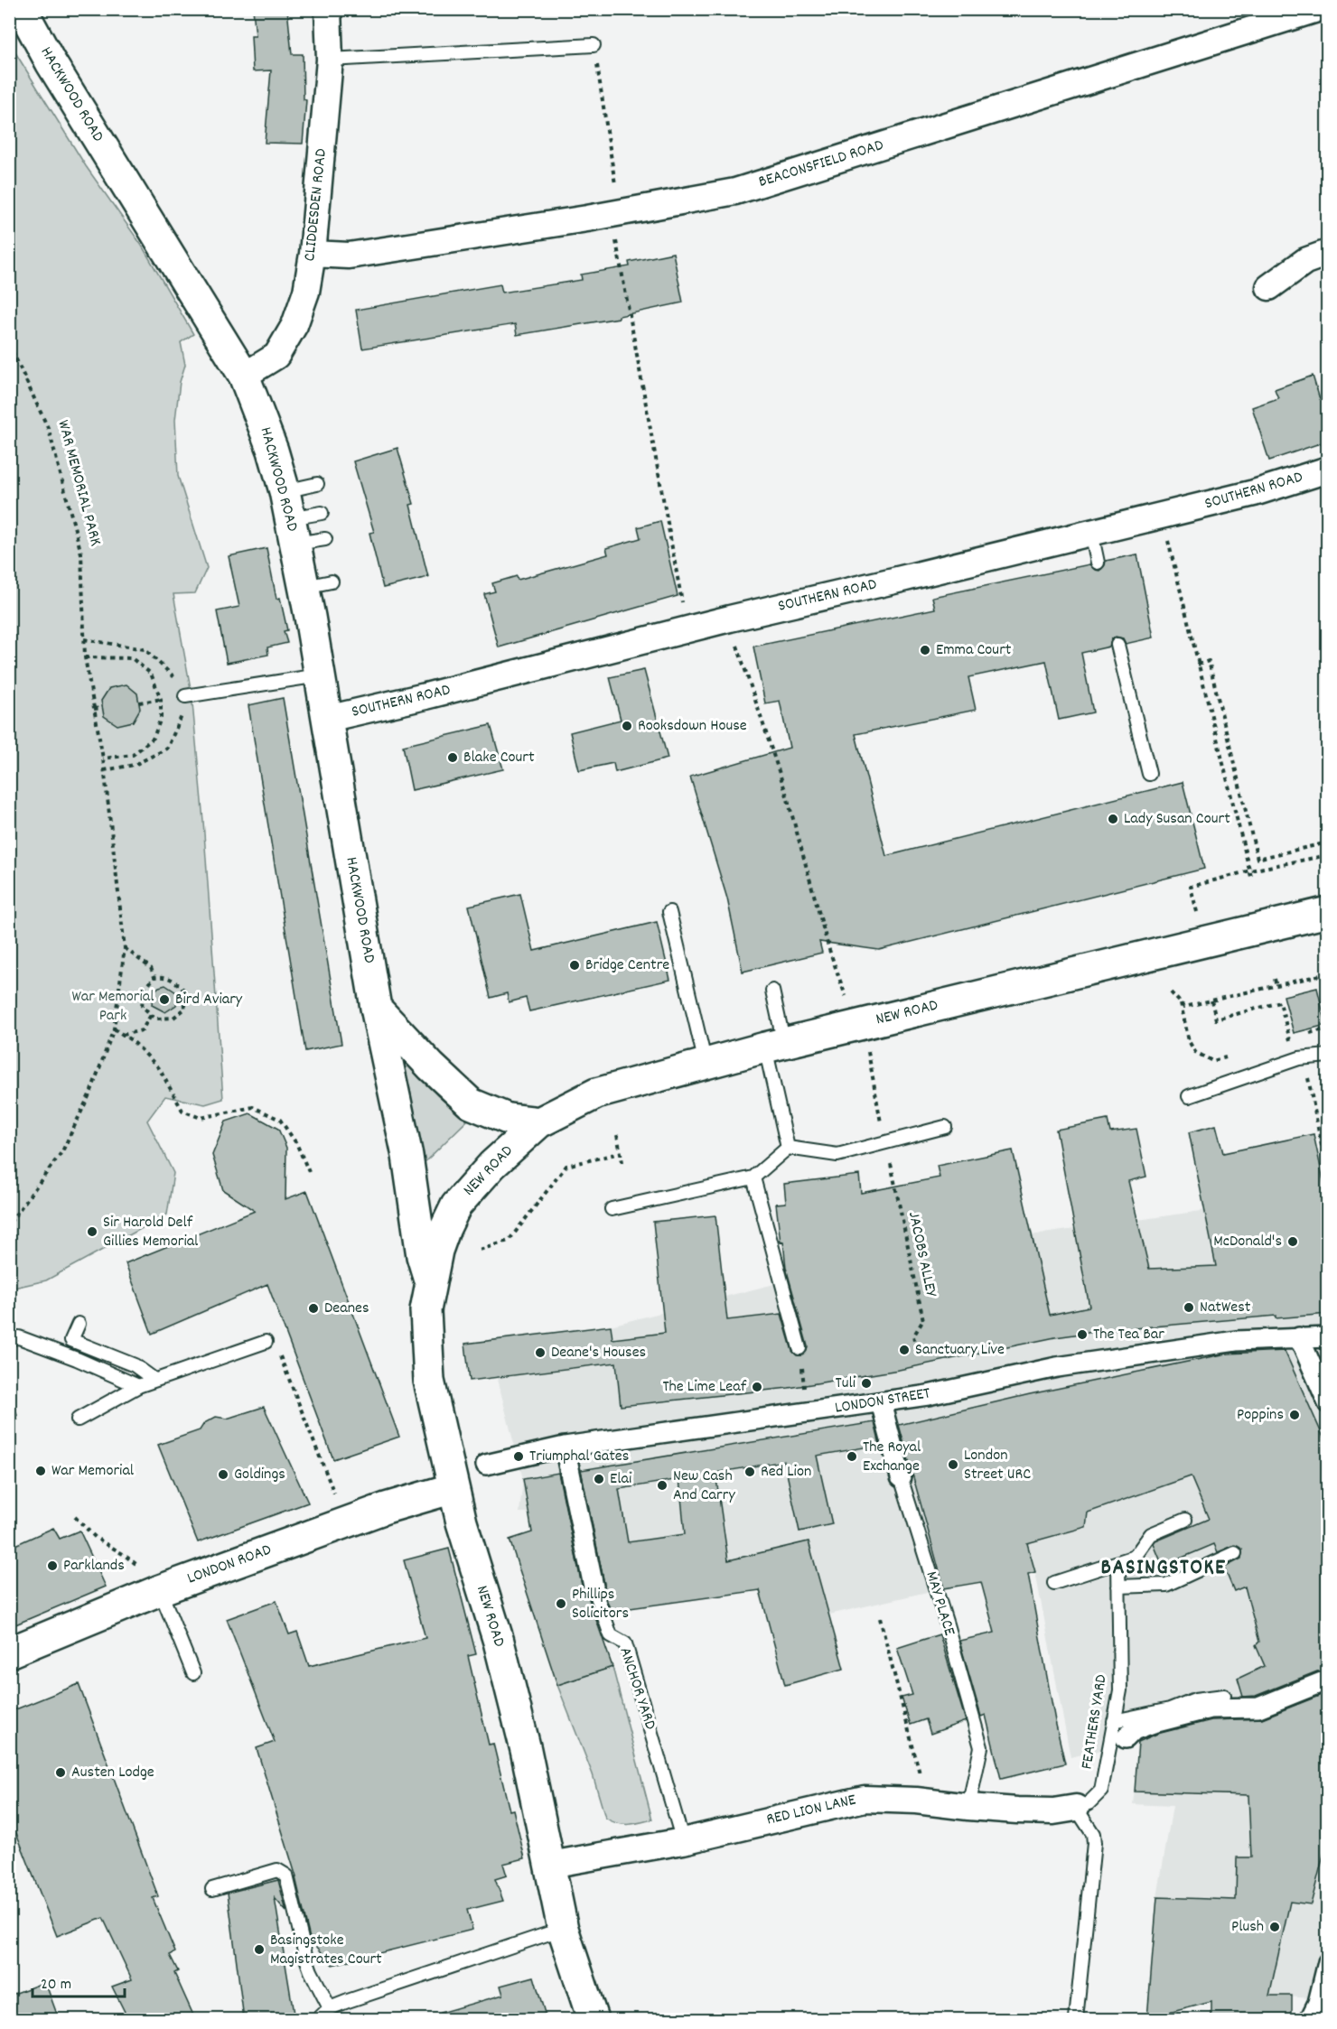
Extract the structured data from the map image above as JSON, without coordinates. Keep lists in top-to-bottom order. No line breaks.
{"streets":{"street":["HACKWOOD ROAD","BEACONSFIELD ROAD","CLIDDESDEN ROAD","SOUTHERN ROAD","NEW ROAD","LONDON STREET","LONDON ROAD","MAY PLACE","ANCHOR YARD","RED LION LANE"],"lane":["FEATHERS YARD"],"path":["WAR MEMORIAL PARK","JACOBS ALLEY"]},"crossings":[["HACKWOOD ROAD","CLIDDESDEN ROAD"],["HACKWOOD ROAD","SOUTHERN ROAD"],["HACKWOOD ROAD","NEW ROAD"],["BEACONSFIELD ROAD","CLIDDESDEN ROAD"],["NEW ROAD","LONDON ROAD"],["NEW ROAD","RED LION LANE"],["LONDON STREET","MAY PLACE"],["LONDON STREET","ANCHOR YARD"],["MAY PLACE","RED LION LANE"],["ANCHOR YARD","RED LION LANE"],["FEATHERS YARD","RED LION LANE"]],"districts":["BASINGSTOKE"],"parks":["War Memorial Park"],"places":["Emma Court","Rooksdown House","Blake Court","Lady Susan Court","Bridge Centre","Bird Aviary","Sir Harold Delf Gillies Memorial","McDonald's","NatWest","Deanes","The Tea Bar","Sanctuary Live","Deane's Houses","Tuli","The Lime Leaf","Poppins","Triumphal Gates","The Royal Exchange","London Street URC","War Memorial","Red Lion","Goldings","Elai","New Cash And Carry","Parklands","Phillips Solicitors","Austen Lodge","Plush","Basingstoke Magistrates Court"],"scale_bar":"20 m"}
